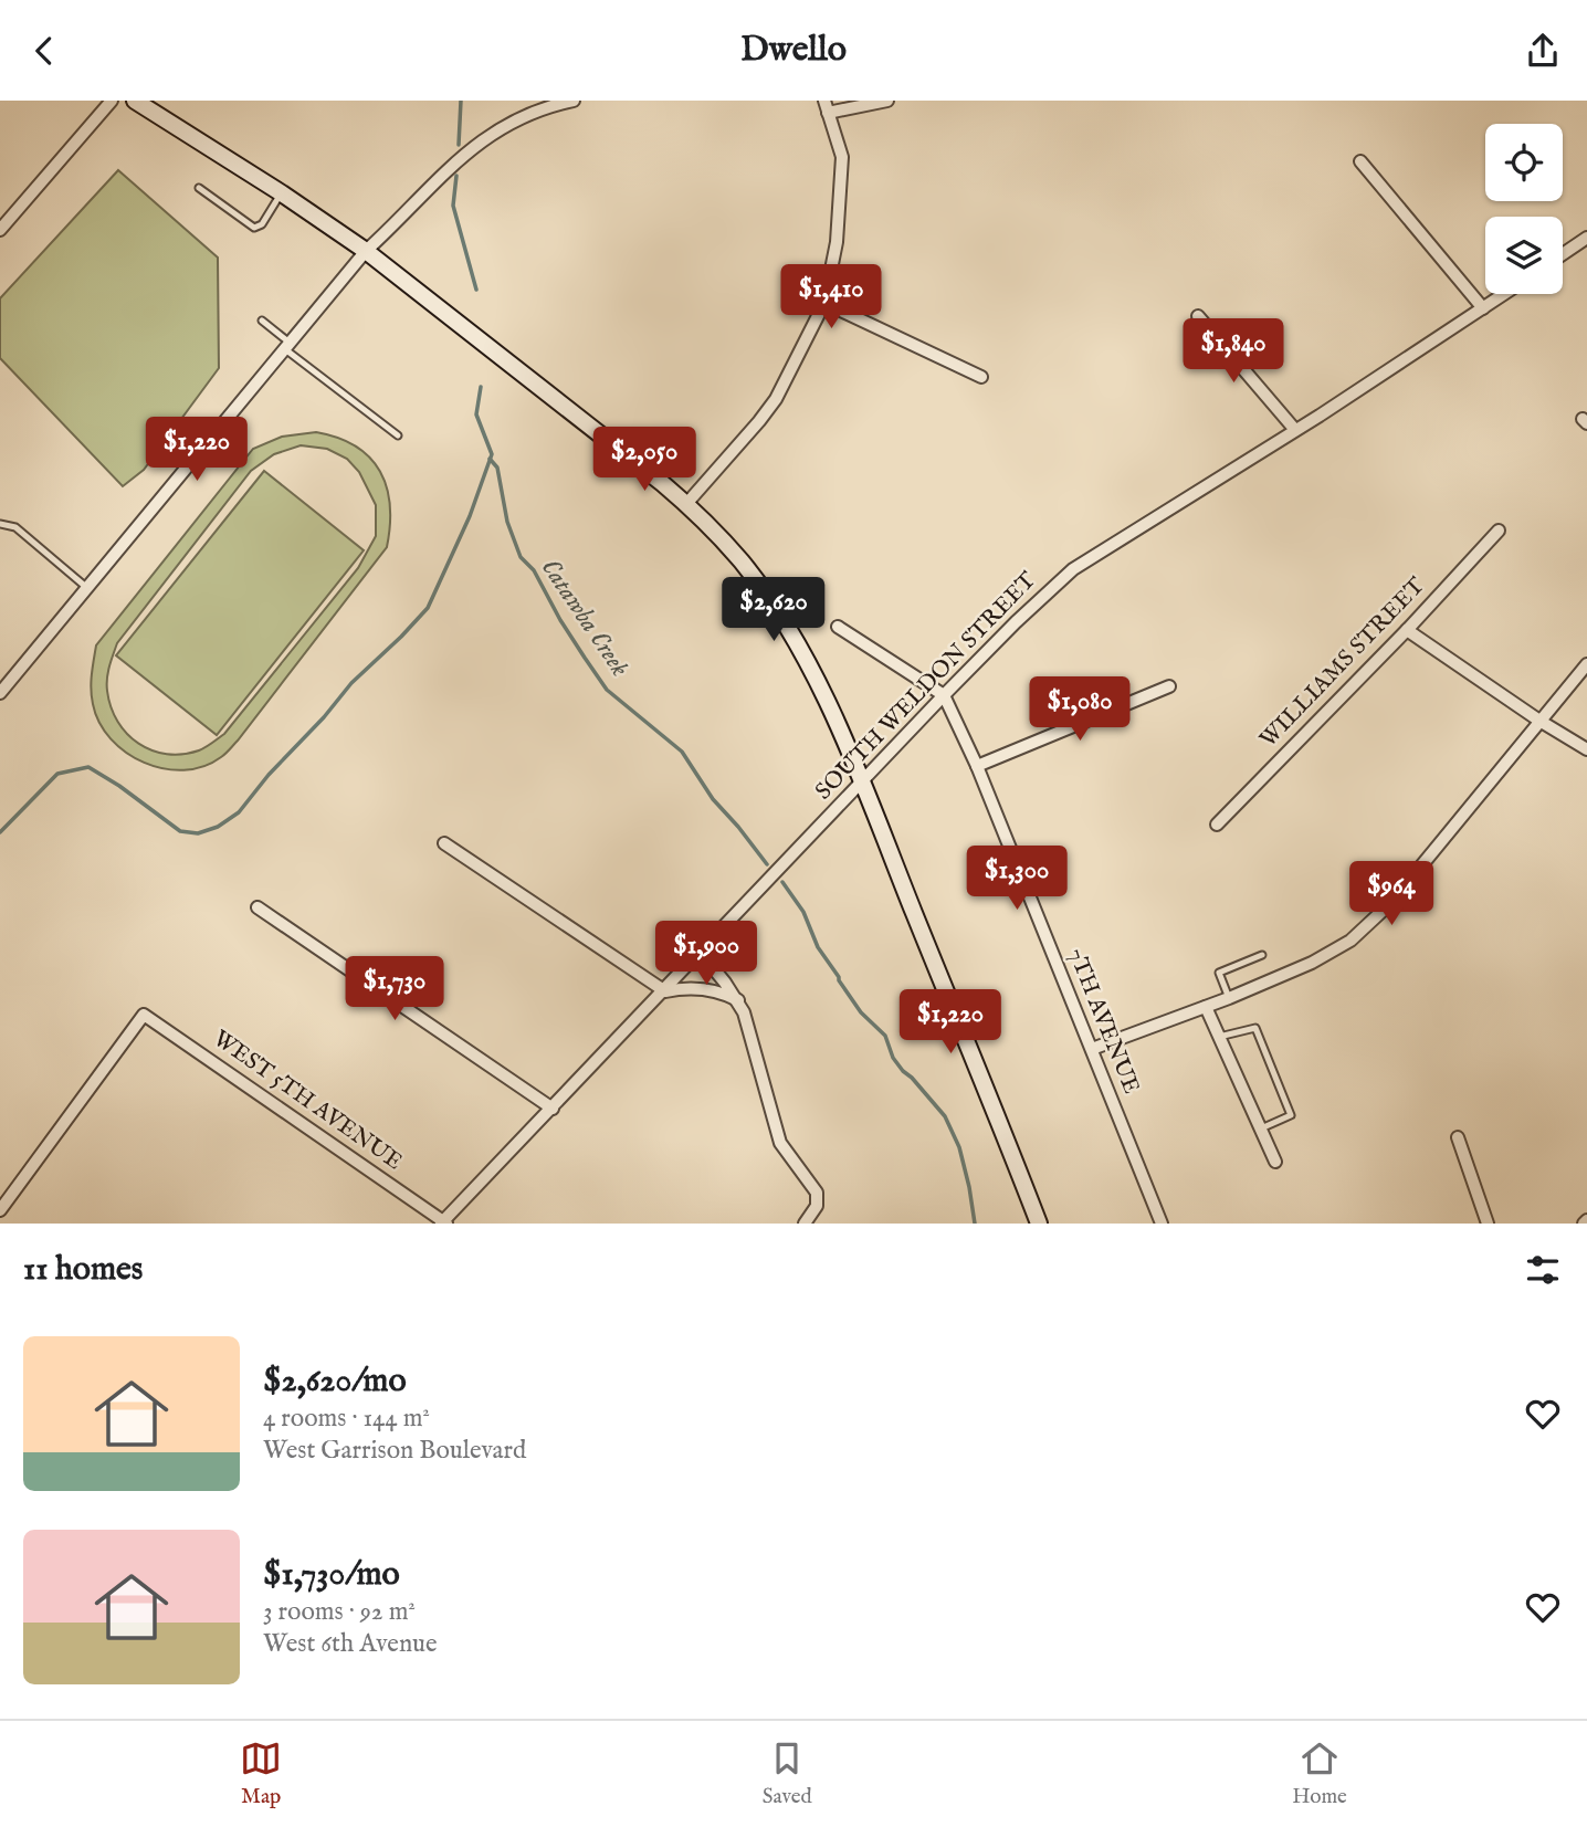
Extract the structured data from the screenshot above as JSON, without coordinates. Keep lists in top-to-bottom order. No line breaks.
{"streets":{"street":["WILLIAMS STREET","SOUTH WELDON STREET","7TH AVENUE","WEST 5TH AVENUE"]},"crossings":[["SOUTH WELDON STREET","7TH AVENUE"],["SOUTH WELDON STREET","WEST 5TH AVENUE"]],"water":["Catawba Creek"],"page":{"header":"Dwello","price":["$1,410","$1,840","$1,220","$2,050","$2,620","$1,080","$1,300","$964","$1,900","$1,730","$1,220"],"heading":"11 homes","list":[{"name":"$2,620/mo","note":"4 rooms · 144 m² · West Garrison Boulevard"},{"name":"$1,730/mo","note":"3 rooms · 92 m² · West 6th Avenue"}],"tabs":["Map","Saved","Home"]}}
